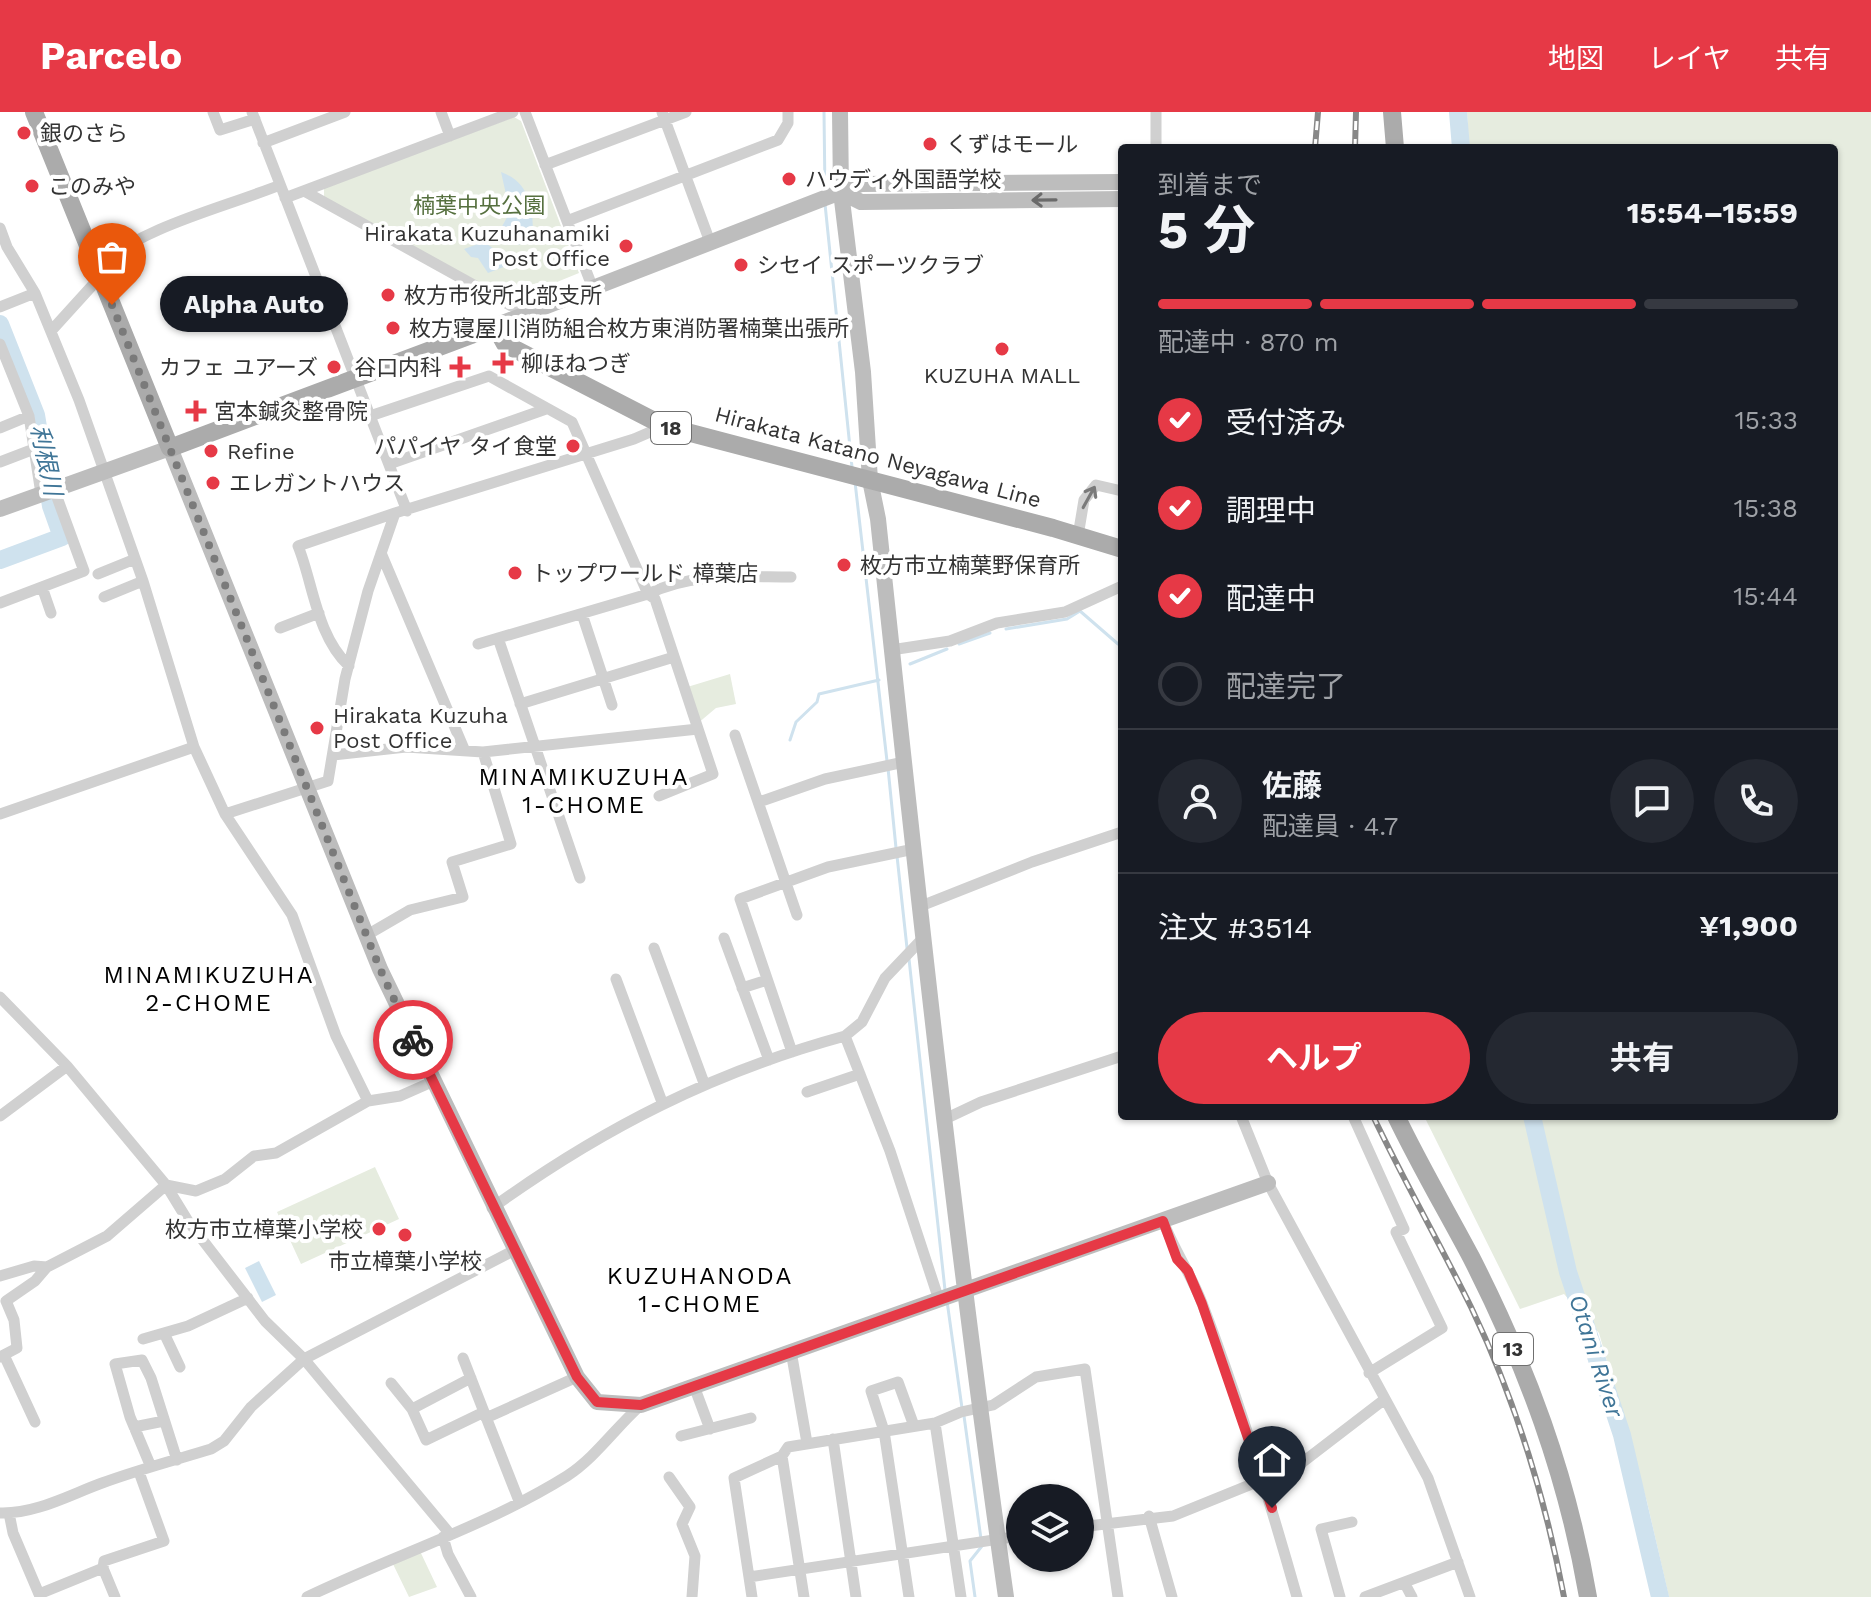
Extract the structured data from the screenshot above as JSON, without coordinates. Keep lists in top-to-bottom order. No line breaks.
{"streets":{"main road":["18","Hirakata Katano Neyagawa Line","13"]},"districts":["MINAMIKUZUHA 1-CHOME","MINAMIKUZUHA 2-CHOME","KUZUHANODA 1-CHOME"],"water":["利根川","Otani River"],"parks":["楠葉中央公園"],"places":{"other":["銀のさら","くずはモール","ハウディ外国語学校","このみや","Hirakata Kuzuhanamiki Post Office","シセイ スポーツクラブ","枚方市役所北部支所","Alpha Auto","枚方寝屋川消防組合枚方東消防署楠葉出張所","KUZUHA MALL","カフェ ユアーズ","パパイヤ タイ食堂","Refine","エレガントハウス","枚方市立楠葉野保育所","トップワールド 樟葉店","Hirakata Kuzuha Post Office","枚方市立樟葉小学校","市立樟葉小学校"],"health":["柳ほねつぎ","谷口内科","宮本鍼灸整骨院"]},"page":{"header":"Parcelo","nav":["地図","レイヤ","共有"],"heading":["5 分","到着まで","15:54–15:59"],"panel":["佐藤","配達員 · 4.7","注文 #3514","¥1,900"],"bubble":"Alpha Auto","bar":"配達中 · 870 m","list":[["受付済み","15:33"],["調理中","15:38"],["配達中","15:44"],"配達完了"],"buttons":["ヘルプ","共有"]}}
